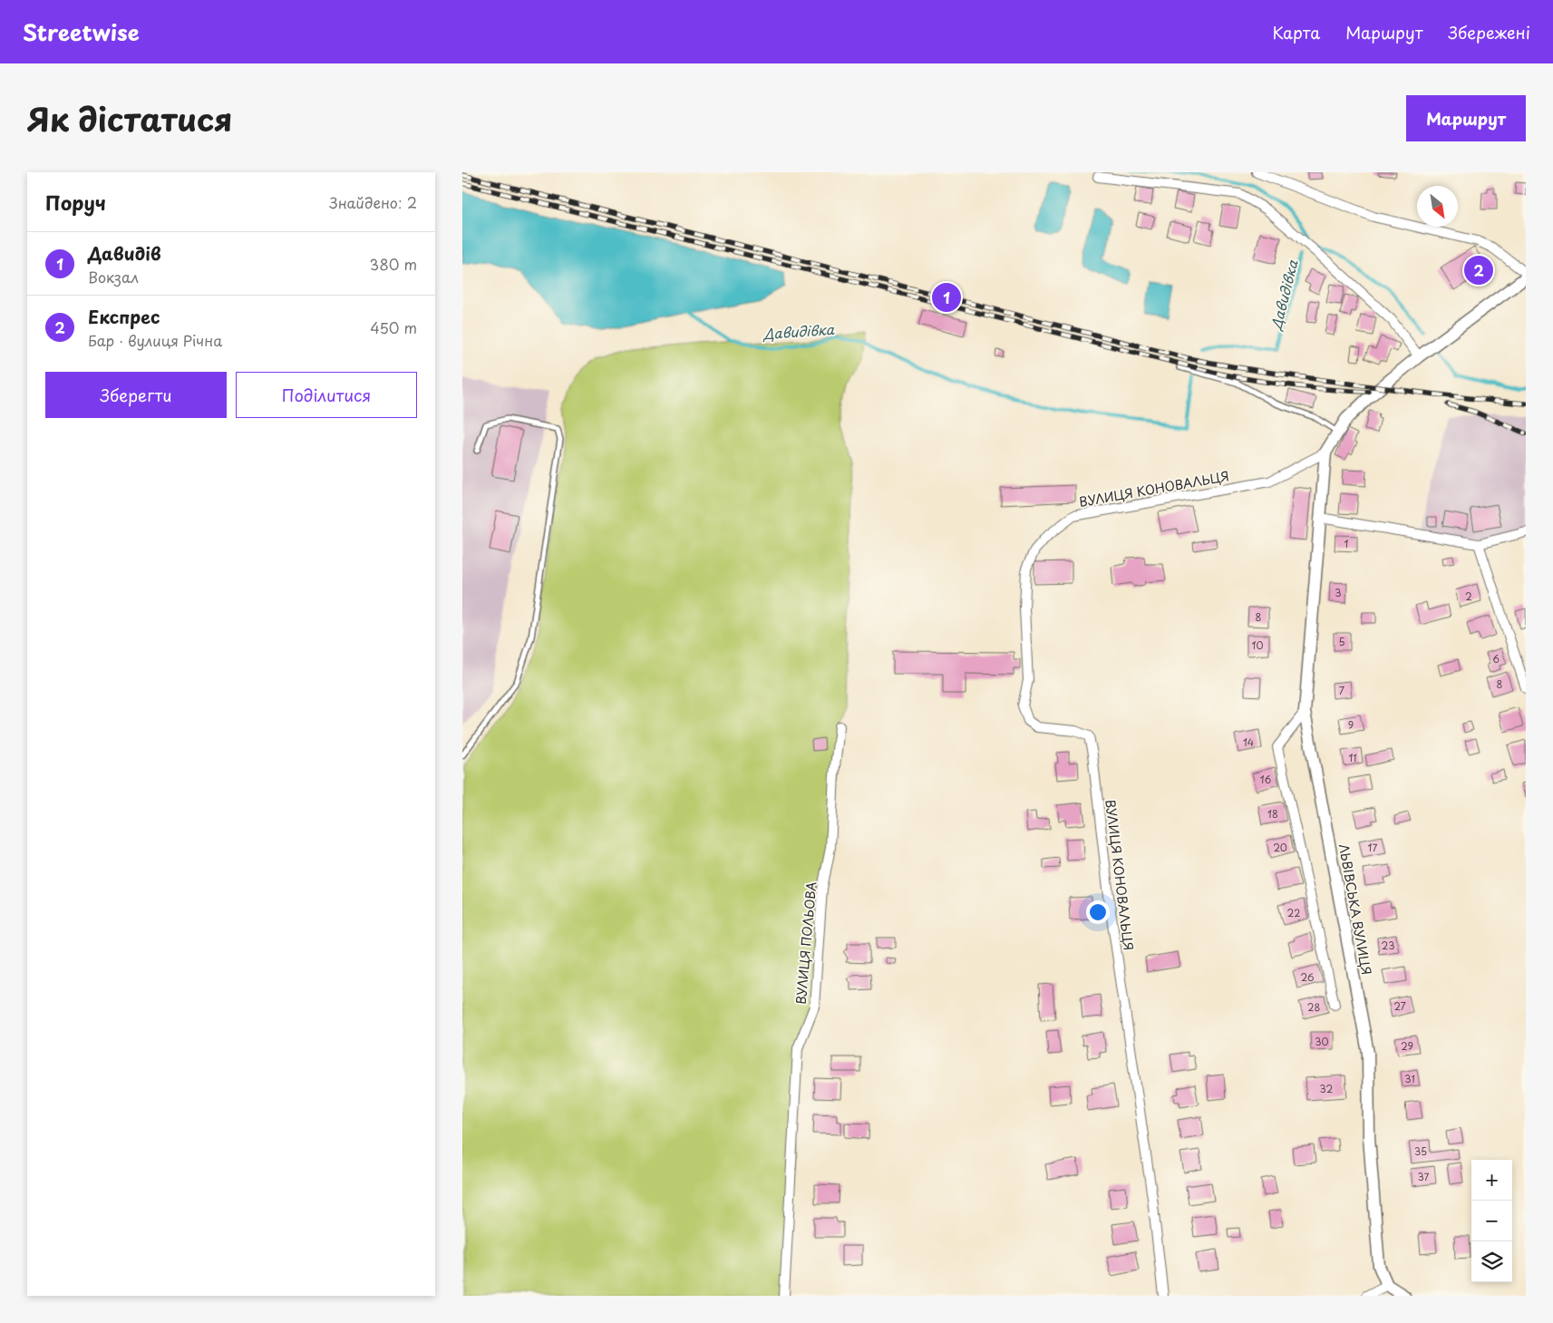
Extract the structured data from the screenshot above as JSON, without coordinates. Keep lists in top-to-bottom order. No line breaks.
{"streets":{"street":["ВУЛИЦЯ КОНОВАЛЬЦЯ","ЛЬВІВСЬКА ВУЛИЦЯ","ВУЛИЦЯ ПОЛЬОВА"]},"crossings":[["ВУЛИЦЯ КОНОВАЛЬЦЯ","ЛЬВІВСЬКА ВУЛИЦЯ"]],"water":["Давидівка"],"house_numbers":["1","3","2","8","5","10","6","8","7","9","14","11","16","18","20","17","22","23","26","27","28","30","29","31","32","35","37"],"north":"bottom right","page":{"header":"Streetwise","nav":["Карта","Маршрут","Збережені"],"title":"Як дістатися","buttons":["Маршрут",["Зберегти","Поділитися"]],"heading":["Поруч","Знайдено: 2"],"list":[{"mark":"1","name":"Давидів","note":"Вокзал","value":"380 m"},{"mark":"2","name":"Експрес","note":"Бар · вулиця Річна","value":"450 m"}],"pins":["2","1"],"map_buttons":["+","−"]}}
